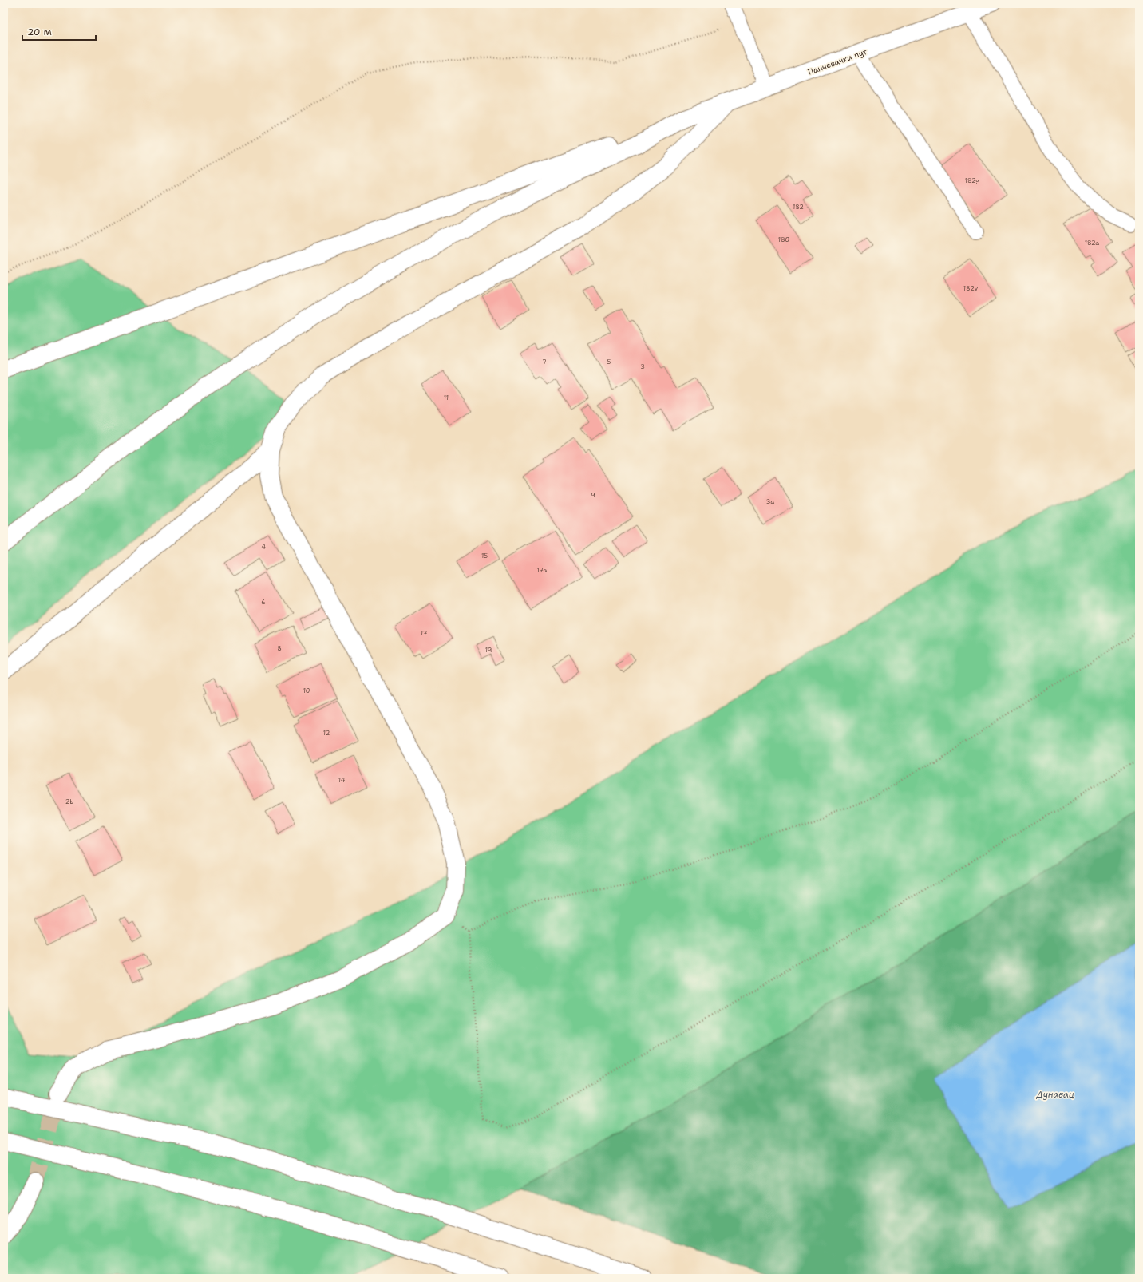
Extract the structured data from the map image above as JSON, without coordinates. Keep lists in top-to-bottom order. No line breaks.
{"streets":{"main road":["Панчевачки пут"]},"water":["Дунавац"],"house_numbers":["182g","182","180","182a","182v","7","5","3","11","9","3a","4","15","17a","6","17","8","19","10","12","14","2b"],"scale_bar":"20 m"}
